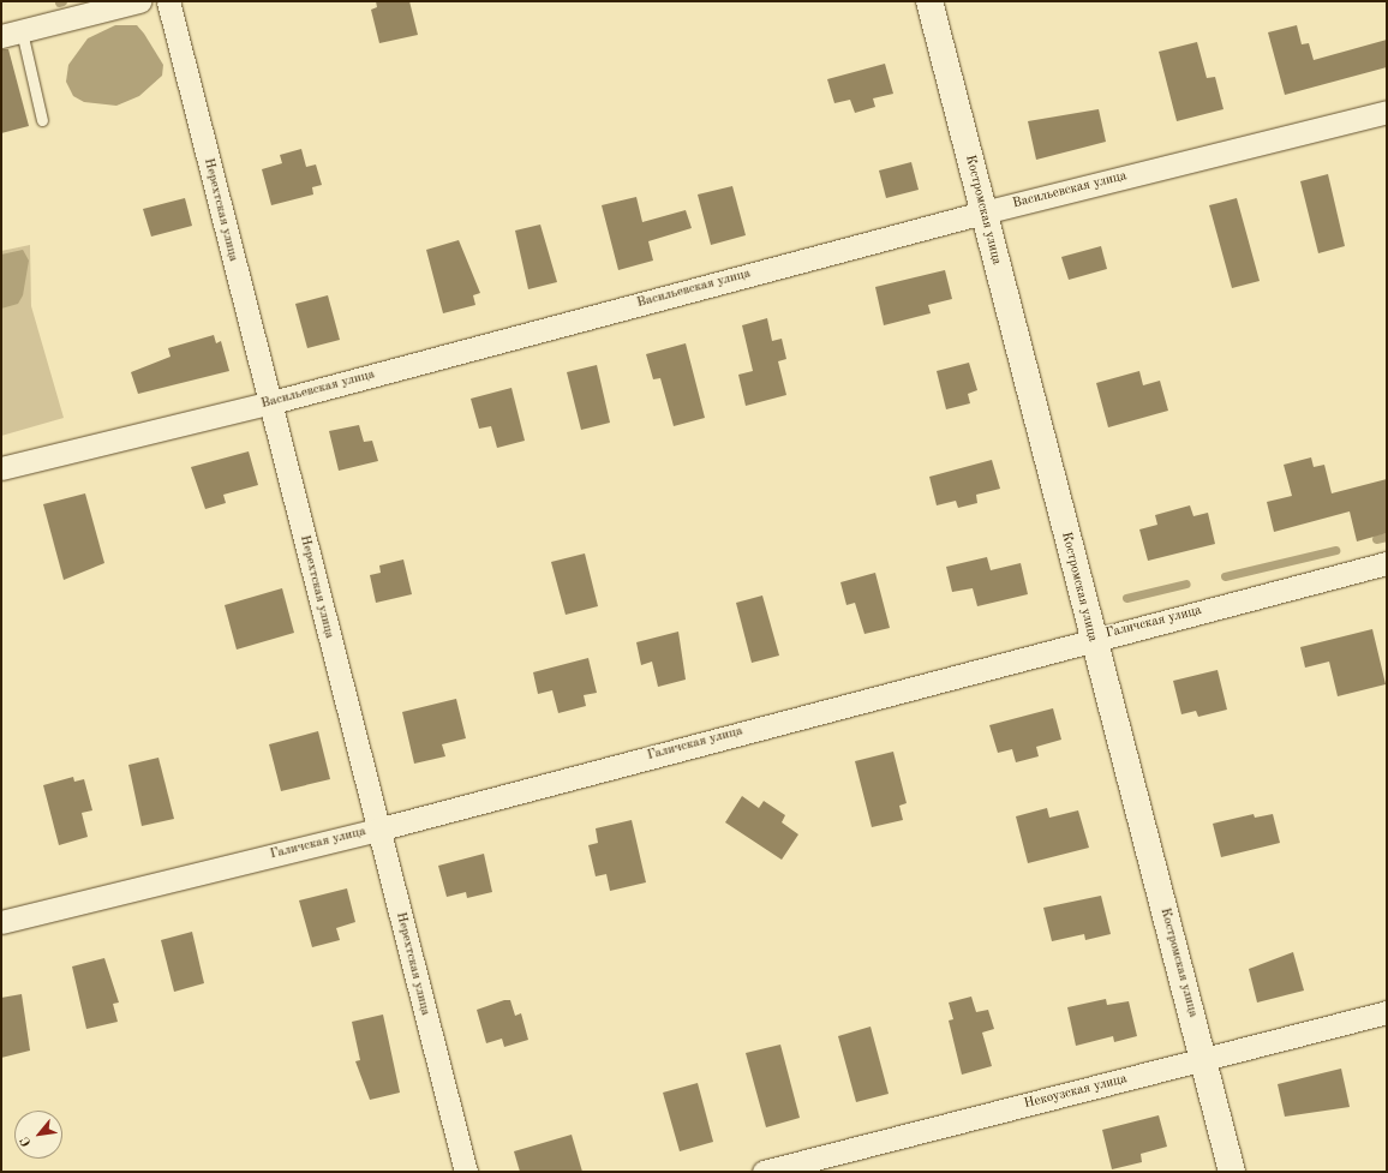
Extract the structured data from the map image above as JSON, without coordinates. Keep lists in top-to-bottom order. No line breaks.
{"streets":{"street":["Васильевская улица","Нерехтская улица","Костромская улица","Галичская улица","Некоузская улица"]},"crossings":[["Васильевская улица","Нерехтская улица"],["Васильевская улица","Костромская улица"],["Нерехтская улица","Галичская улица"],["Костромская улица","Галичская улица"],["Костромская улица","Некоузская улица"]],"north":"bottom left"}
